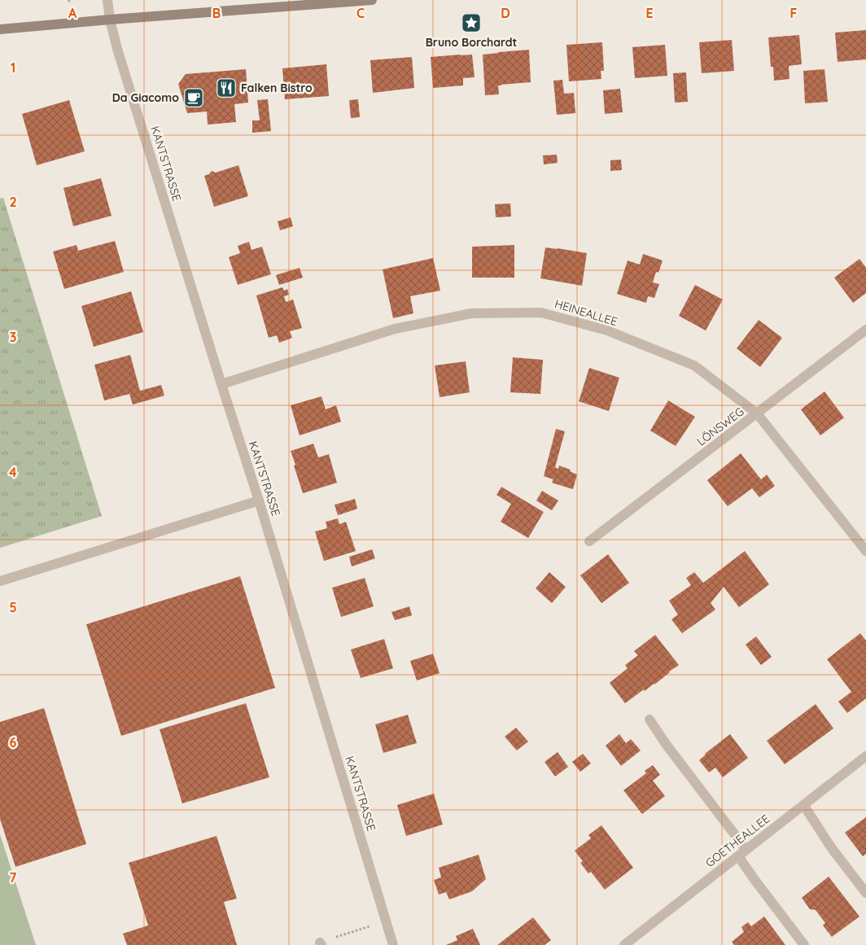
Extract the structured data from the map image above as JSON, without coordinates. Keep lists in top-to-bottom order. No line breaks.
{"streets":{"street":["KANTSTRASSE","HEINEALLEE","LÖNSWEG","GOETHEALLEE"]},"crossings":[["KANTSTRASSE","HEINEALLEE"],["HEINEALLEE","LÖNSWEG"]],"places":{"place":["Bruno Borchardt"],"restaurant":["Falken Bistro"],"cafe":["Da Giacomo"]},"grid":{"columns":["A","B","C","D","E","F"],"rows":["1","2","3","4","5","6","7"]}}
